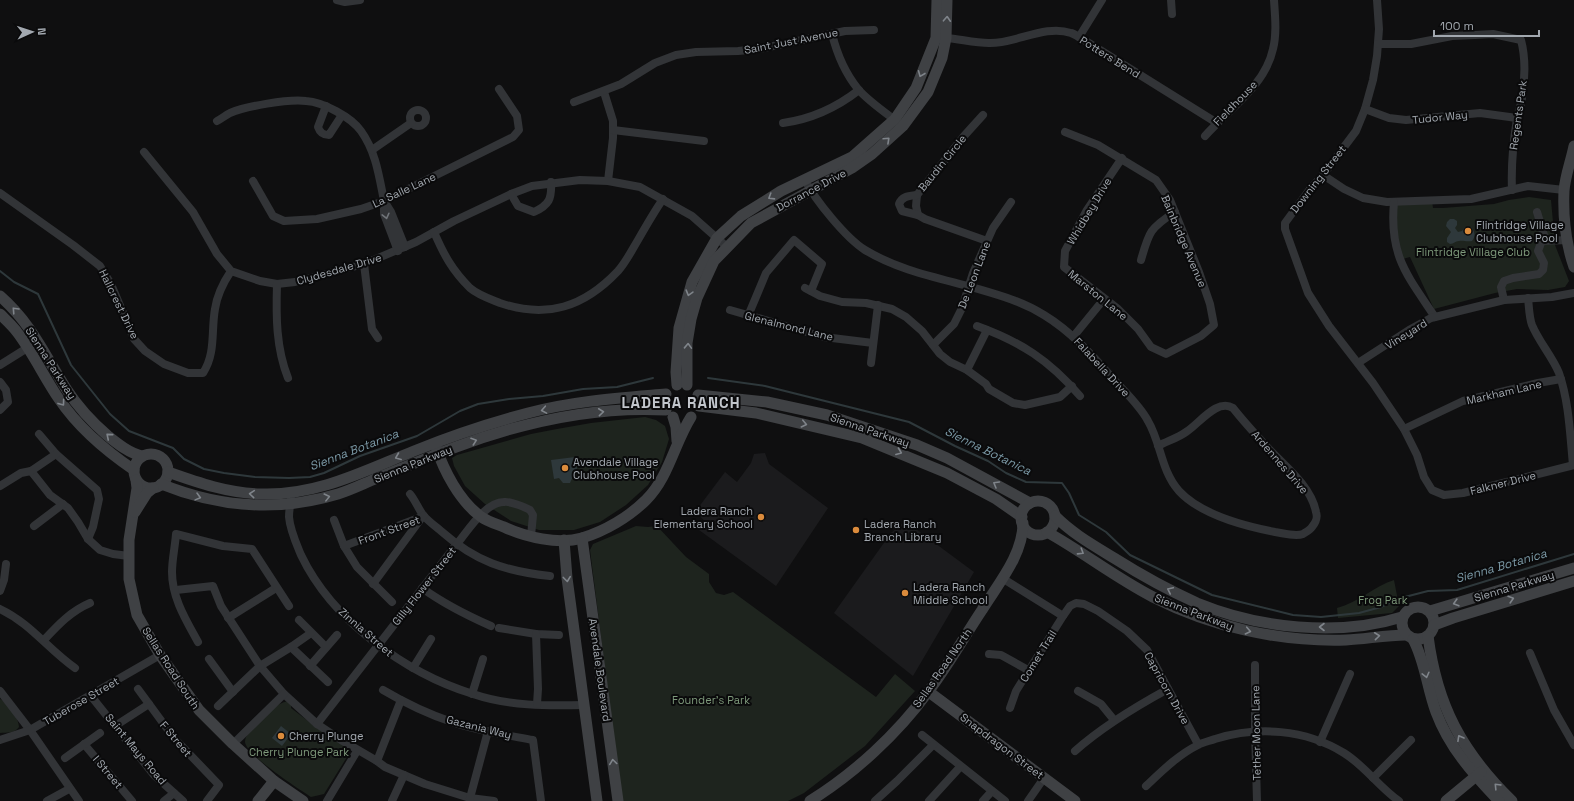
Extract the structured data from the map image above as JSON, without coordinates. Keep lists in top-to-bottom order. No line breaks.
{"streets":{"main road":["Dorrance Drive","Sienna Parkway","Sellas Road South","Sellas Road North","Avendale Boulevard","Snapdragon Street"],"street":["Saint Just Avenue","Potters Bend","Fieldhouse","Regents Park","Tudor Way","Baudin Circle","Downing Street","La Salle Lane","Whidbey Drive","Bainbridge Avenue","Clydesdale Drive","De Leon Lane","Marston Lane","Hallcrest Drive","Glenalmond Lane","Vineyard","Falabella Drive","Markham Lane","Ardennes Drive","Falkner Drive","Front Street","Gilly Flower Street","Zinnia Street","Comet Trail","Capricorn Drive","Tuberose Street","Gazania Way","Tether Moon Lane","F Street","Saint Mays Road","I Street"]},"crossings":[["Potters Bend","Fieldhouse"],["Potters Bend","Dorrance Drive"],["Regents Park","Tudor Way"],["Regents Park","Downing Street"],["Tudor Way","Downing Street"],["Downing Street","Vineyard"],["Downing Street","Markham Lane"],["Downing Street","Falkner Drive"],["Dorrance Drive","Clydesdale Drive"],["Dorrance Drive","Sienna Parkway"],["Dorrance Drive","Falabella Drive"],["Whidbey Drive","Bainbridge Avenue"],["Whidbey Drive","Marston Lane"],["Bainbridge Avenue","Marston Lane"],["Clydesdale Drive","Hallcrest Drive"],["De Leon Lane","Falabella Drive"],["Sienna Parkway","Zinnia Street"],["Sienna Parkway","Sellas Road South"],["Sienna Parkway","Sellas Road North"],["Falabella Drive","Ardennes Drive"],["Gilly Flower Street","Zinnia Street"],["Zinnia Street","Avendale Boulevard"],["Comet Trail","Capricorn Drive"],["Sellas Road South","Tuberose Street"],["Sellas Road North","Snapdragon Street"],["Tuberose Street","Saint Mays Road"]],"districts":["LADERA RANCH"],"water":["Sienna Botanica"],"parks":["Flintridge Village Club","Frog Park","Founder's Park","Cherry Plunge Park"],"places":["Flintridge Village Clubhouse Pool","Avendale Village Clubhouse Pool","Ladera Ranch Elementary School","Ladera Ranch Branch Library","Ladera Ranch Middle School","Cherry Plunge"],"scale_bar":"100 m","north":"right"}
